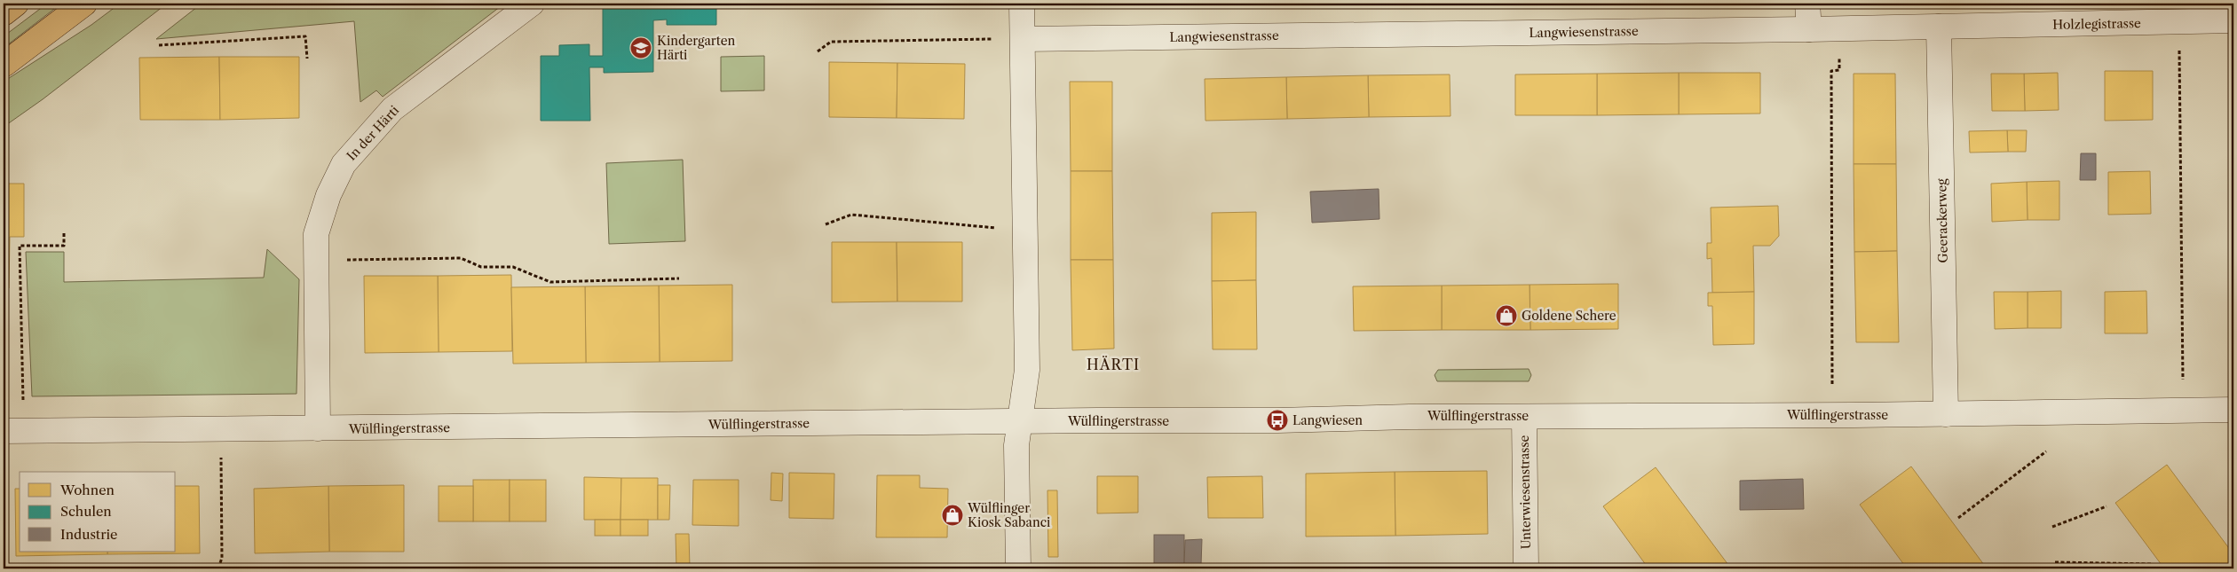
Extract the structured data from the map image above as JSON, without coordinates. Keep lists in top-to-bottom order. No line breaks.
{"streets":{"street":["Holzlegistrasse","Langwiesenstrasse","In der Härti","Geerackerweg","Wülflingerstrasse","Unterwiesenstrasse"]},"crossings":[["Holzlegistrasse","Geerackerweg"],["In der Härti","Wülflingerstrasse"],["Geerackerweg","Wülflingerstrasse"],["Wülflingerstrasse","Unterwiesenstrasse"]],"districts":["HÄRTI"],"places":{"school or university":["Kindergarten Härti"],"shop":["Goldene Schere","Wülflinger Kiosk Sabanci"],"bus stop":["Langwiesen"]},"legend":["Wohnen","Schulen","Industrie"]}
